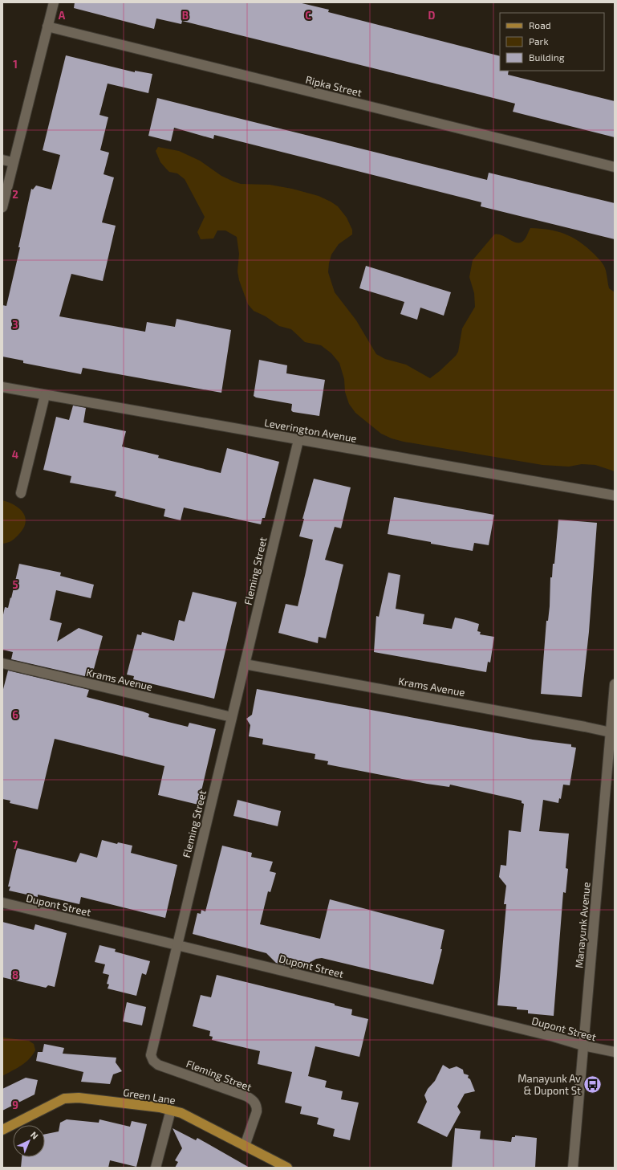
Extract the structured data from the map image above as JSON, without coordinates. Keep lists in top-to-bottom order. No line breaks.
{"streets":{"main road":["Green Lane"],"street":["Ripka Street","Leverington Avenue","Fleming Street","Krams Avenue","Dupont Street","Manayunk Avenue"]},"crossings":[["Leverington Avenue","Fleming Street"],["Fleming Street","Krams Avenue"],["Fleming Street","Dupont Street"],["Fleming Street","Green Lane"],["Krams Avenue","Manayunk Avenue"],["Dupont Street","Manayunk Avenue"]],"places":{"bus stop":["Manayunk Av & Dupont St"]},"legend":["Road","Park","Building"],"north":"top right","grid":{"columns":["A","B","C","D"],"rows":["1","2","3","4","5","6","7","8","9"]}}
